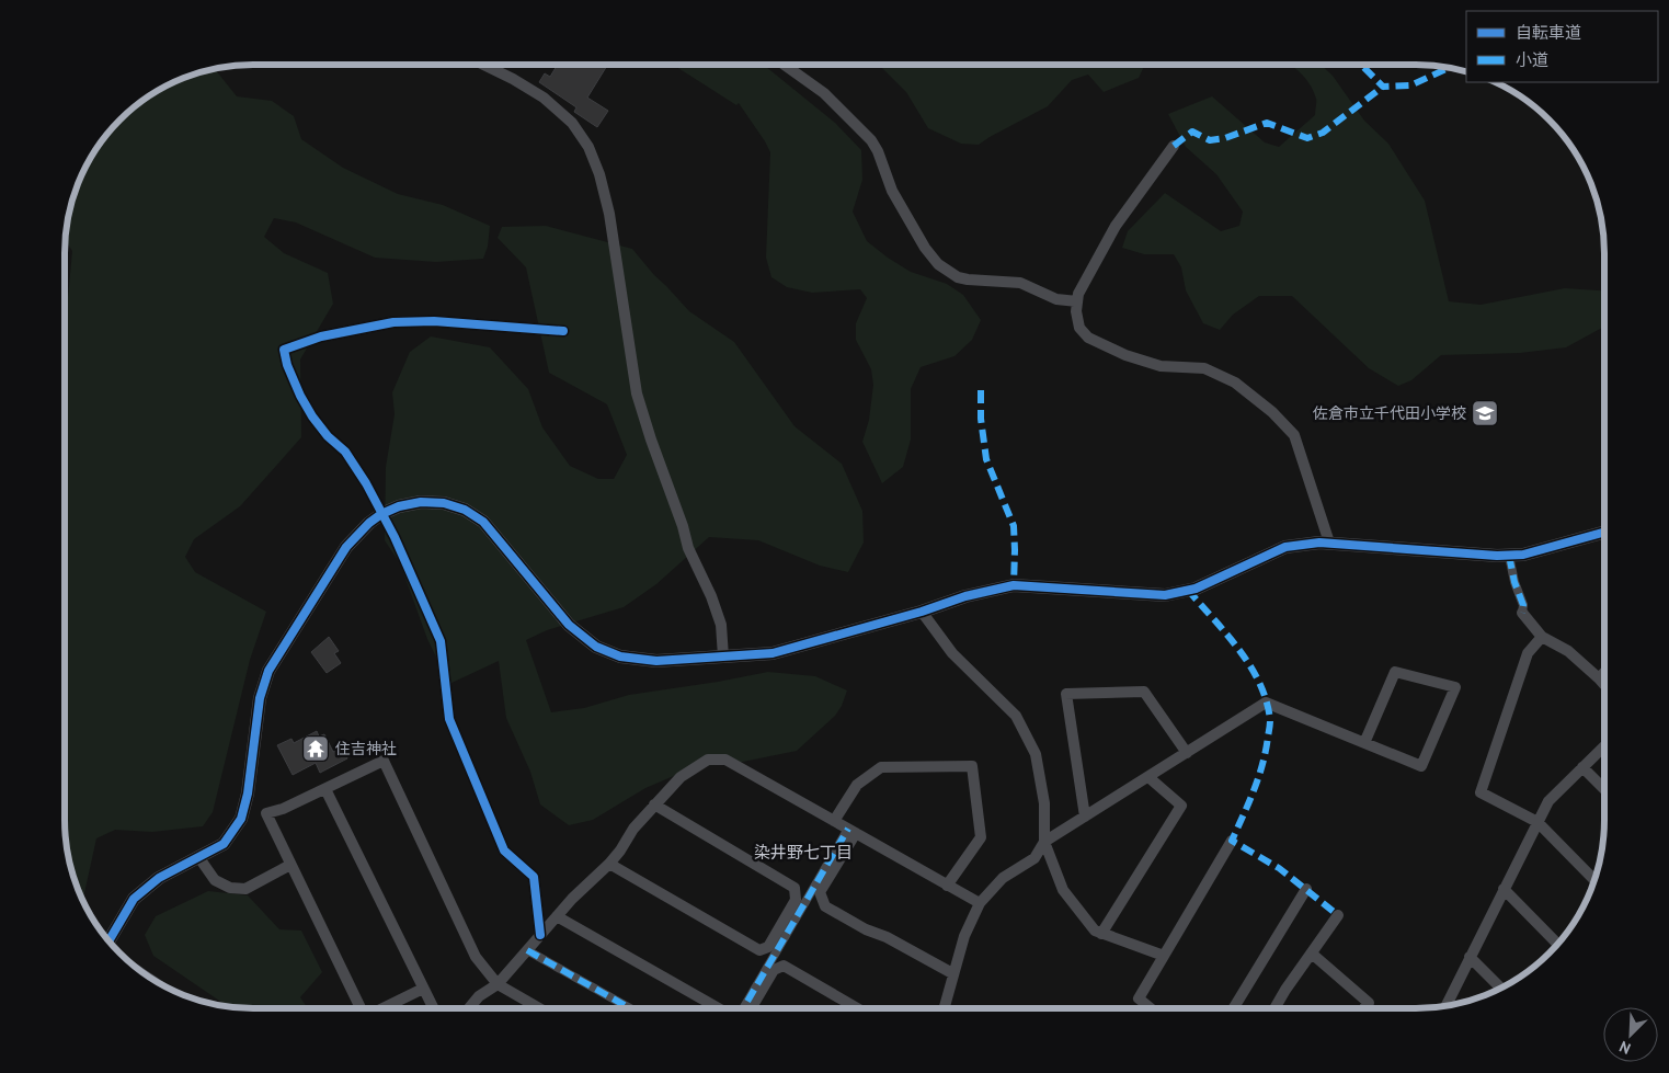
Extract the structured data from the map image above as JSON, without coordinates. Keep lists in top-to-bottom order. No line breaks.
{"districts":["染井野七丁目"],"places":{"school or university":["佐倉市立千代田小学校"],"temple":["住吉神社"]},"legend":["自転車道","小道"],"north":"bottom left"}
